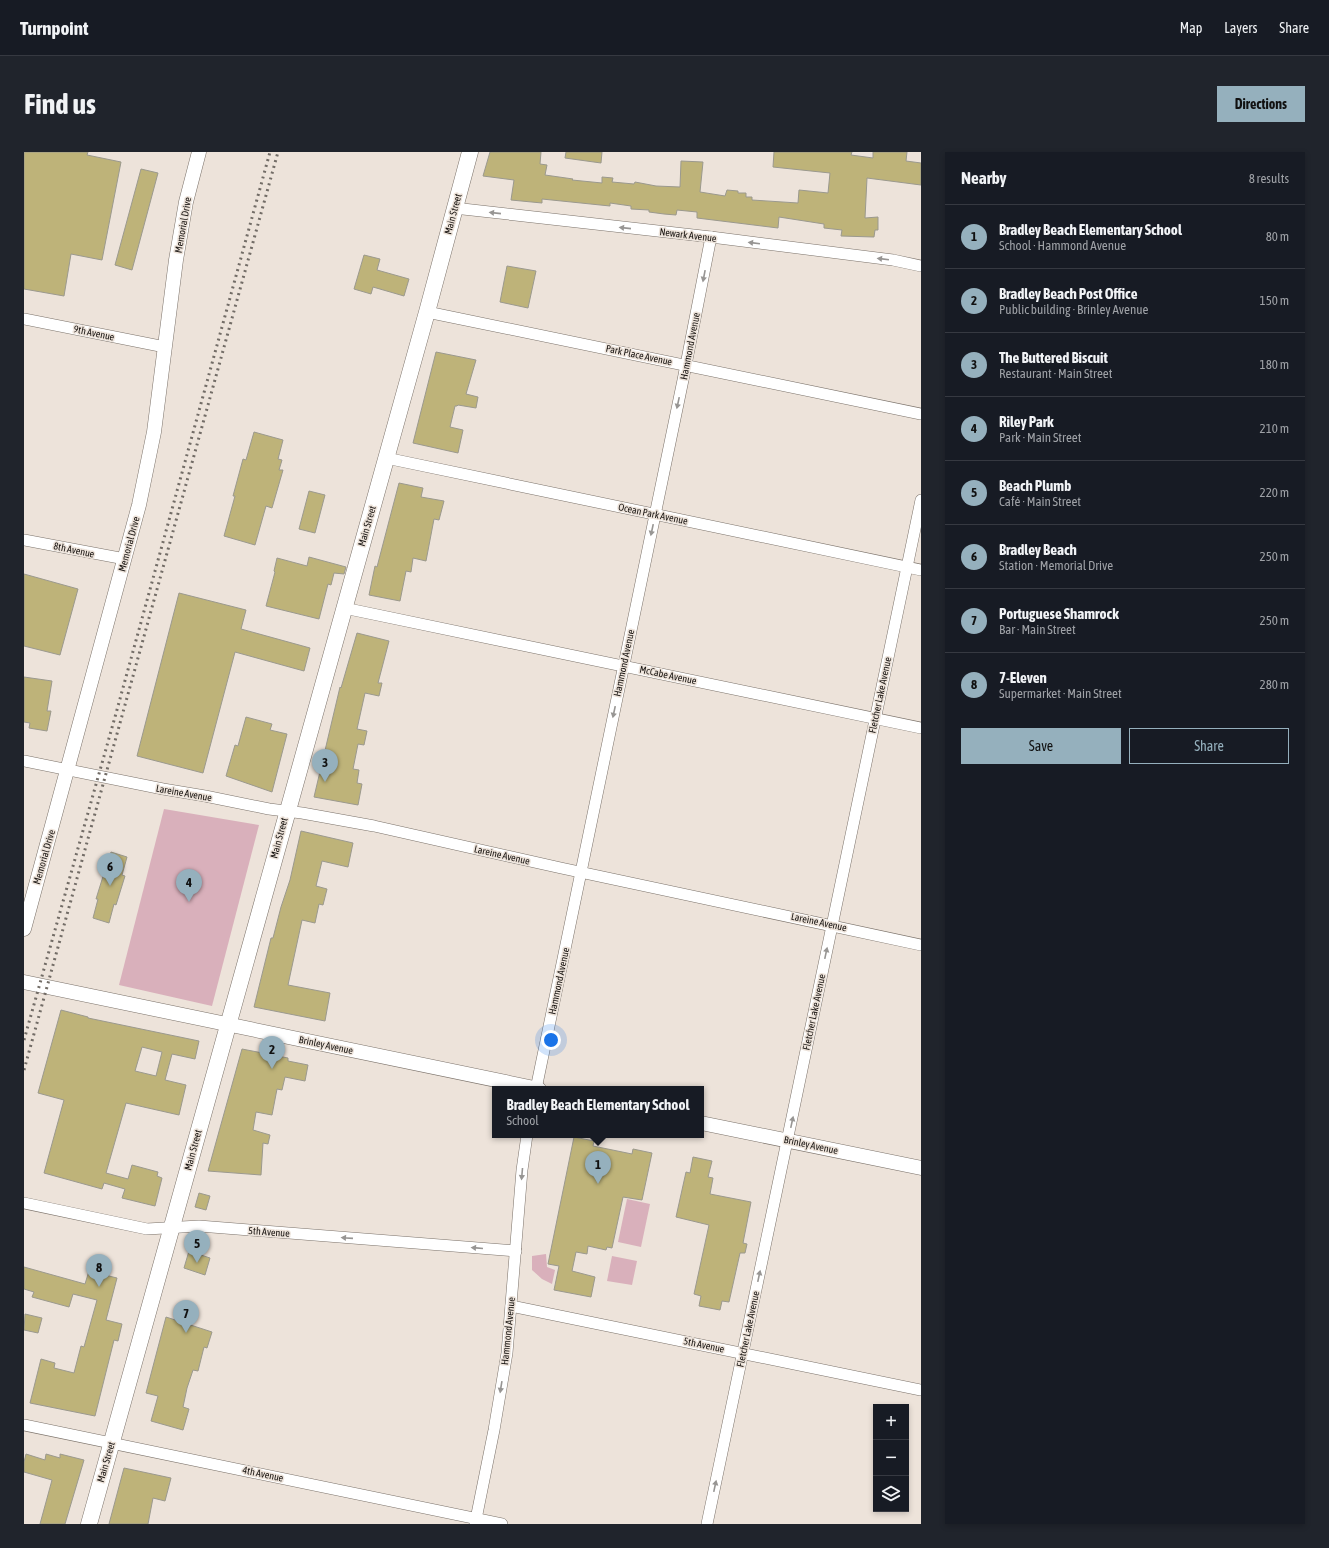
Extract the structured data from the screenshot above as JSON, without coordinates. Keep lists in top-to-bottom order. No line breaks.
{"streets":{"main road":["Main Street"],"street":["Memorial Drive","Newark Avenue","9th Avenue","Hammond Avenue","Park Place Avenue","Ocean Park Avenue","8th Avenue","McCabe Avenue","Fletcher Lake Avenue","Lareine Avenue","Brinley Avenue","5th Avenue","4th Avenue"]},"crossings":[["Main Street","Newark Avenue"],["Main Street","Park Place Avenue"],["Main Street","Ocean Park Avenue"],["Main Street","McCabe Avenue"],["Main Street","Lareine Avenue"],["Main Street","Brinley Avenue"],["Main Street","5th Avenue"],["Main Street","4th Avenue"],["Memorial Drive","9th Avenue"],["Memorial Drive","8th Avenue"],["Memorial Drive","Lareine Avenue"],["Newark Avenue","Hammond Avenue"],["Hammond Avenue","Park Place Avenue"],["Hammond Avenue","Ocean Park Avenue"],["Hammond Avenue","McCabe Avenue"],["Hammond Avenue","Lareine Avenue"],["Hammond Avenue","5th Avenue"],["Hammond Avenue","4th Avenue"],["Ocean Park Avenue","Fletcher Lake Avenue"],["McCabe Avenue","Fletcher Lake Avenue"],["Fletcher Lake Avenue","Lareine Avenue"],["Fletcher Lake Avenue","Brinley Avenue"],["Fletcher Lake Avenue","5th Avenue"]],"one_way":["Newark Avenue","Hammond Avenue","Fletcher Lake Avenue","5th Avenue"],"page":{"header":"Turnpoint","nav":["Map","Layers","Share"],"buttons":["Directions",["Save","Share"]],"title":"Find us","heading":["Nearby","8 results"],"list":[{"mark":"1","name":"Bradley Beach Elementary School","note":"School · Hammond Avenue","value":"80 m"},{"mark":"2","name":"Bradley Beach Post Office","note":"Public building · Brinley Avenue","value":"150 m"},{"mark":"3","name":"The Buttered Biscuit","note":"Restaurant · Main Street","value":"180 m"},{"mark":"4","name":"Riley Park","note":"Park · Main Street","value":"210 m"},{"mark":"5","name":"Beach Plumb","note":"Café · Main Street","value":"220 m"},{"mark":"6","name":"Bradley Beach","note":"Station · Memorial Drive","value":"250 m"},{"mark":"7","name":"Portuguese Shamrock","note":"Bar · Main Street","value":"250 m"},{"mark":"8","name":"7-Eleven","note":"Supermarket · Main Street","value":"280 m"}],"pins":["3","6","4","2","1","5","8","7"],"popup":["Bradley Beach Elementary School","School"],"map_buttons":["+","−"]}}
